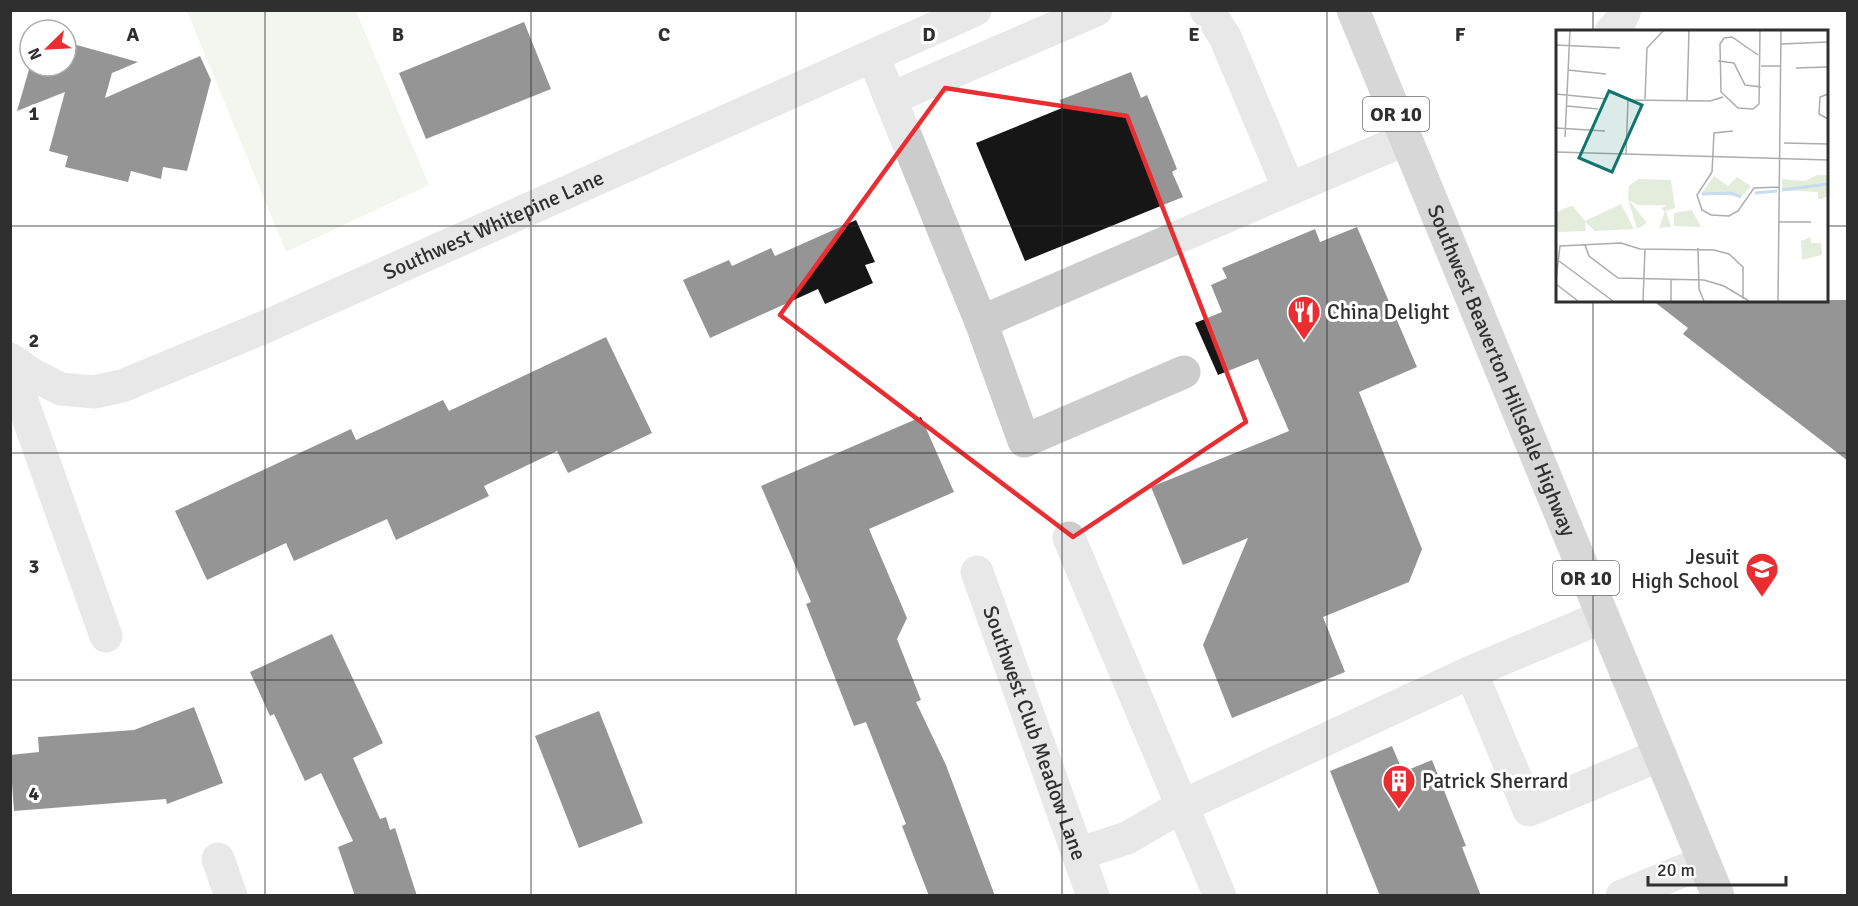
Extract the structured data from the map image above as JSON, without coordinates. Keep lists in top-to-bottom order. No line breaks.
{"streets":{"main road":["OR 10","Southwest Beaverton Hillsdale Highway"],"street":["Southwest Whitepine Lane","Southwest Club Meadow Lane"]},"places":{"restaurant":["China Delight"],"school or university":["Jesuit High School"],"building":["Patrick Sherrard"]},"scale_bar":"20 m","north":"bottom left","grid":{"columns":["A","B","C","D","E","F"],"rows":["1","2","3","4"]}}
